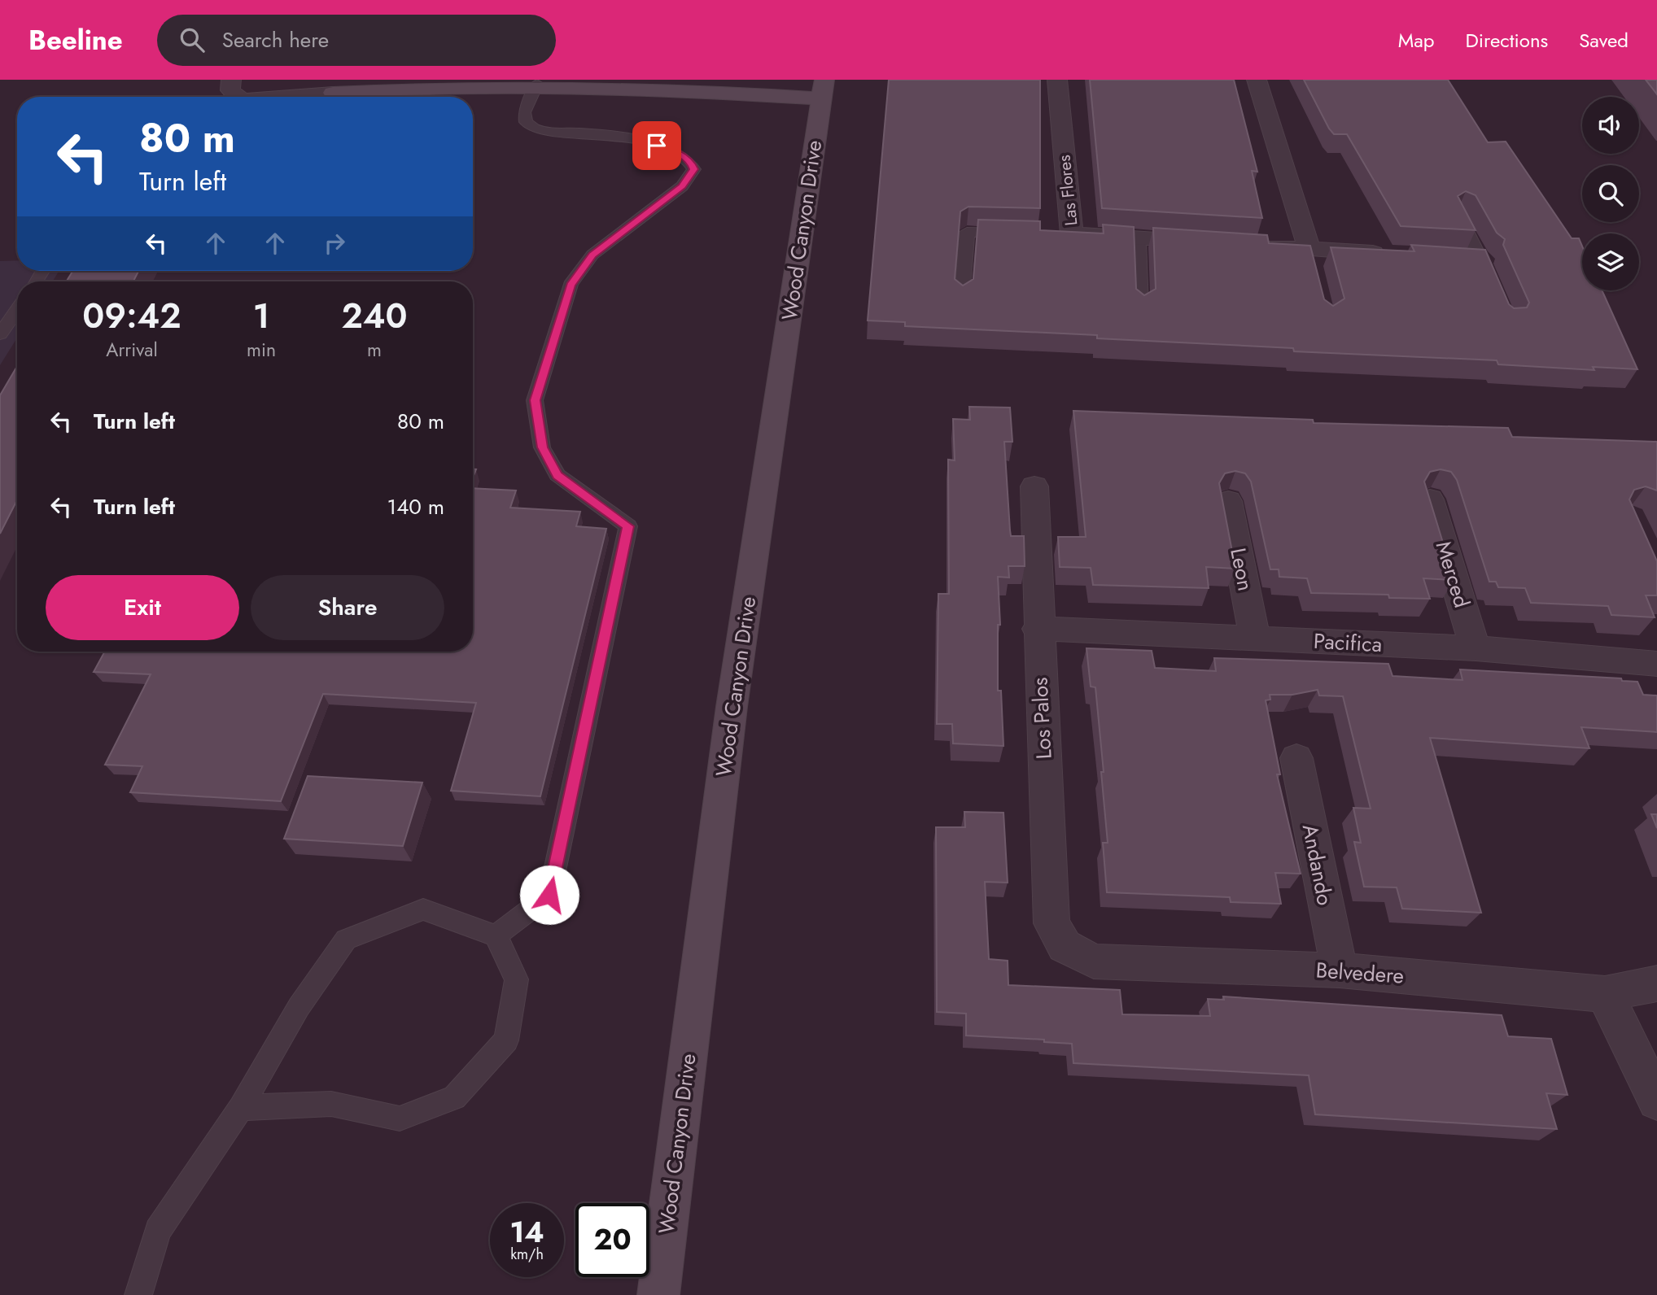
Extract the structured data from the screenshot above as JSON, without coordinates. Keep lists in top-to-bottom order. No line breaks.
{"streets":{"main road":["Wood Canyon Drive"],"street":["Las Flores","Leon","Merced","Pacifica","Los Palos","Andando","Belvedere"]},"crossings":[["Leon","Pacifica"],["Merced","Pacifica"],["Pacifica","Los Palos"],["Los Palos","Belvedere"],["Andando","Belvedere"]],"page":{"header":"Beeline","search":"Search here","nav":["Map","Directions","Saved"],"turn":["80 m","Turn left"],"eta":["09:42","Arrival","1","min","240","m"],"list":[{"name":"Turn left","value":"80 m"},{"name":"Turn left","value":"140 m"}],"buttons":["Exit","Share"],"speed":"14 km/h","limit":"20"}}
